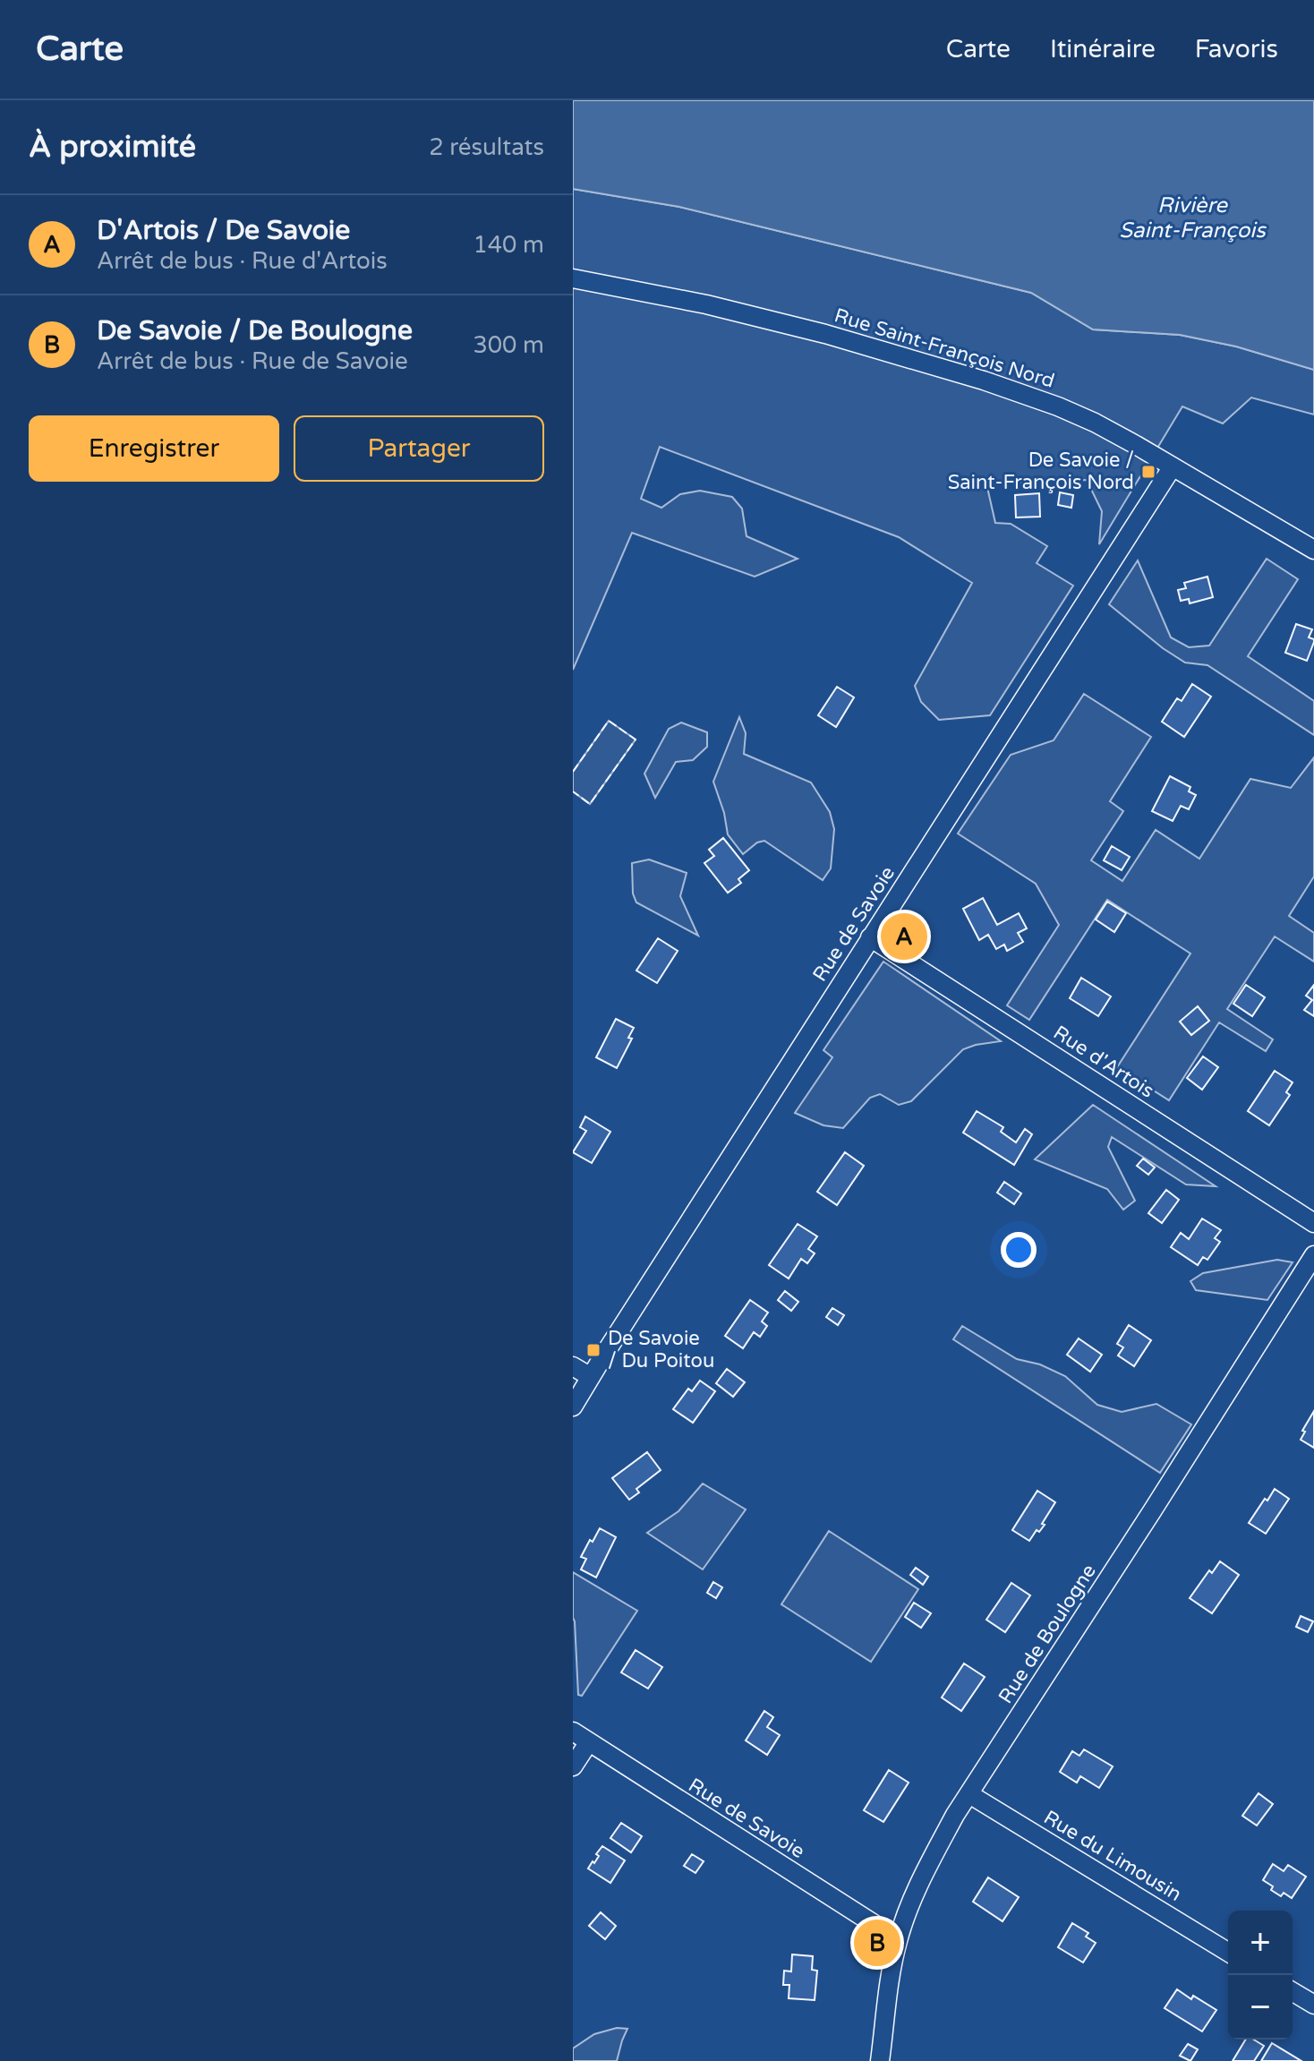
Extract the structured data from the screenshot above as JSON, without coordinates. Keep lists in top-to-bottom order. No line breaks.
{"streets":{"street":["Rue Saint-François Nord","Rue de Savoie","Rue d'Artois","Rue de Boulogne","Rue du Limousin"]},"crossings":[["Rue Saint-François Nord","Rue de Savoie"],["Rue de Savoie","Rue d'Artois"],["Rue de Savoie","Rue de Boulogne"],["Rue de Boulogne","Rue du Limousin"]],"water":["Rivière Saint-François"],"places":{"transit":["De Savoie / Saint-François Nord","De Savoie / Du Poitou"]},"page":{"header":"Carte","nav":["Carte","Itinéraire","Favoris"],"heading":["À proximité","2 résultats"],"list":[{"mark":"A","name":"D'Artois / De Savoie","note":"Arrêt de bus · Rue d'Artois","value":"140 m"},{"mark":"B","name":"De Savoie / De Boulogne","note":"Arrêt de bus · Rue de Savoie","value":"300 m"}],"buttons":["Enregistrer","Partager"],"pins":["A","B"],"map_buttons":["+","−"]}}
